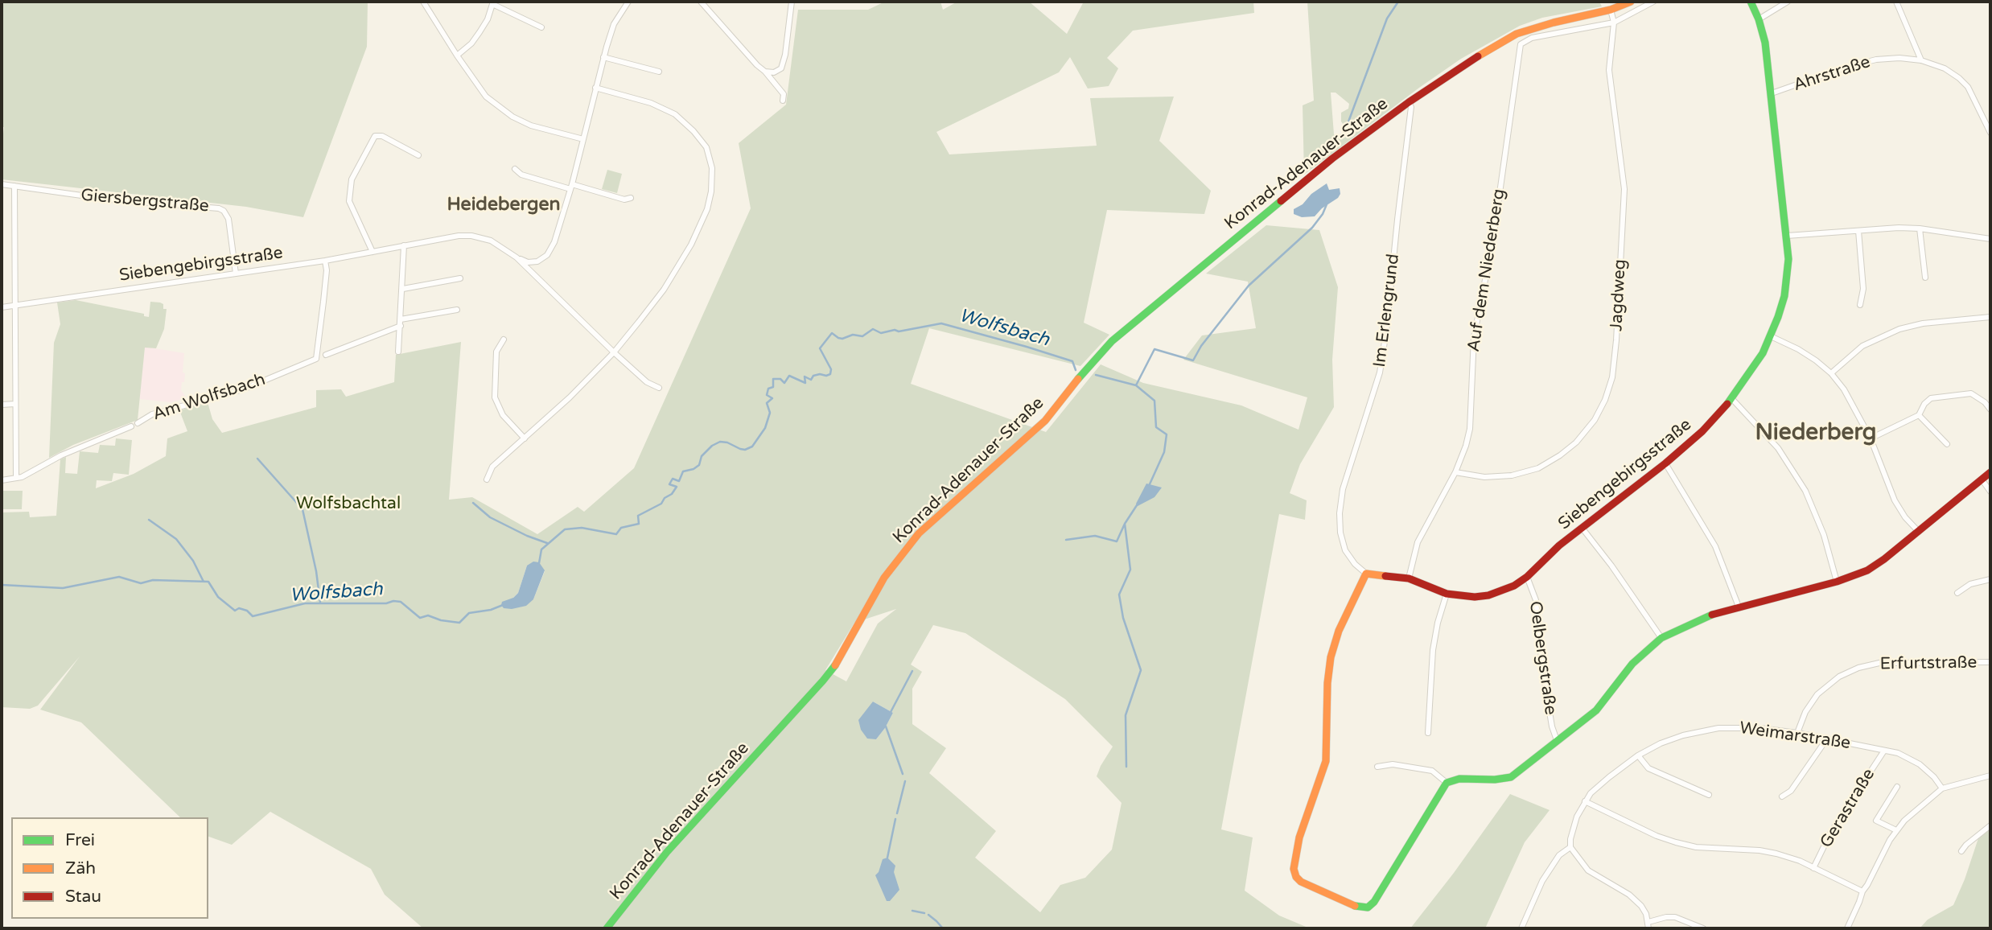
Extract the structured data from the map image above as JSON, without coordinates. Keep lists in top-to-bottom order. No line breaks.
{"streets":{"street":["Ahrstraße","Konrad-Adenauer-Straße","Giersbergstraße","Siebengebirgsstraße","Auf dem Niederberg","Jagdweg","Im Erlengrund","Am Wolfsbach","Oelbergstraße","Erfurtstraße","Weimarstraße","Gerastraße"]},"crossings":[["Ahrstraße","Siebengebirgsstraße"],["Konrad-Adenauer-Straße","Jagdweg"],["Konrad-Adenauer-Straße","Im Erlengrund"],["Giersbergstraße","Siebengebirgsstraße"],["Siebengebirgsstraße","Auf dem Niederberg"],["Siebengebirgsstraße","Im Erlengrund"],["Siebengebirgsstraße","Am Wolfsbach"],["Siebengebirgsstraße","Oelbergstraße"],["Auf dem Niederberg","Jagdweg"],["Erfurtstraße","Weimarstraße"],["Weimarstraße","Gerastraße"]],"districts":["Heidebergen","Niederberg"],"water":["Wolfsbach"],"parks":["Wolfsbachtal"],"legend":["Frei","Zäh","Stau"]}
